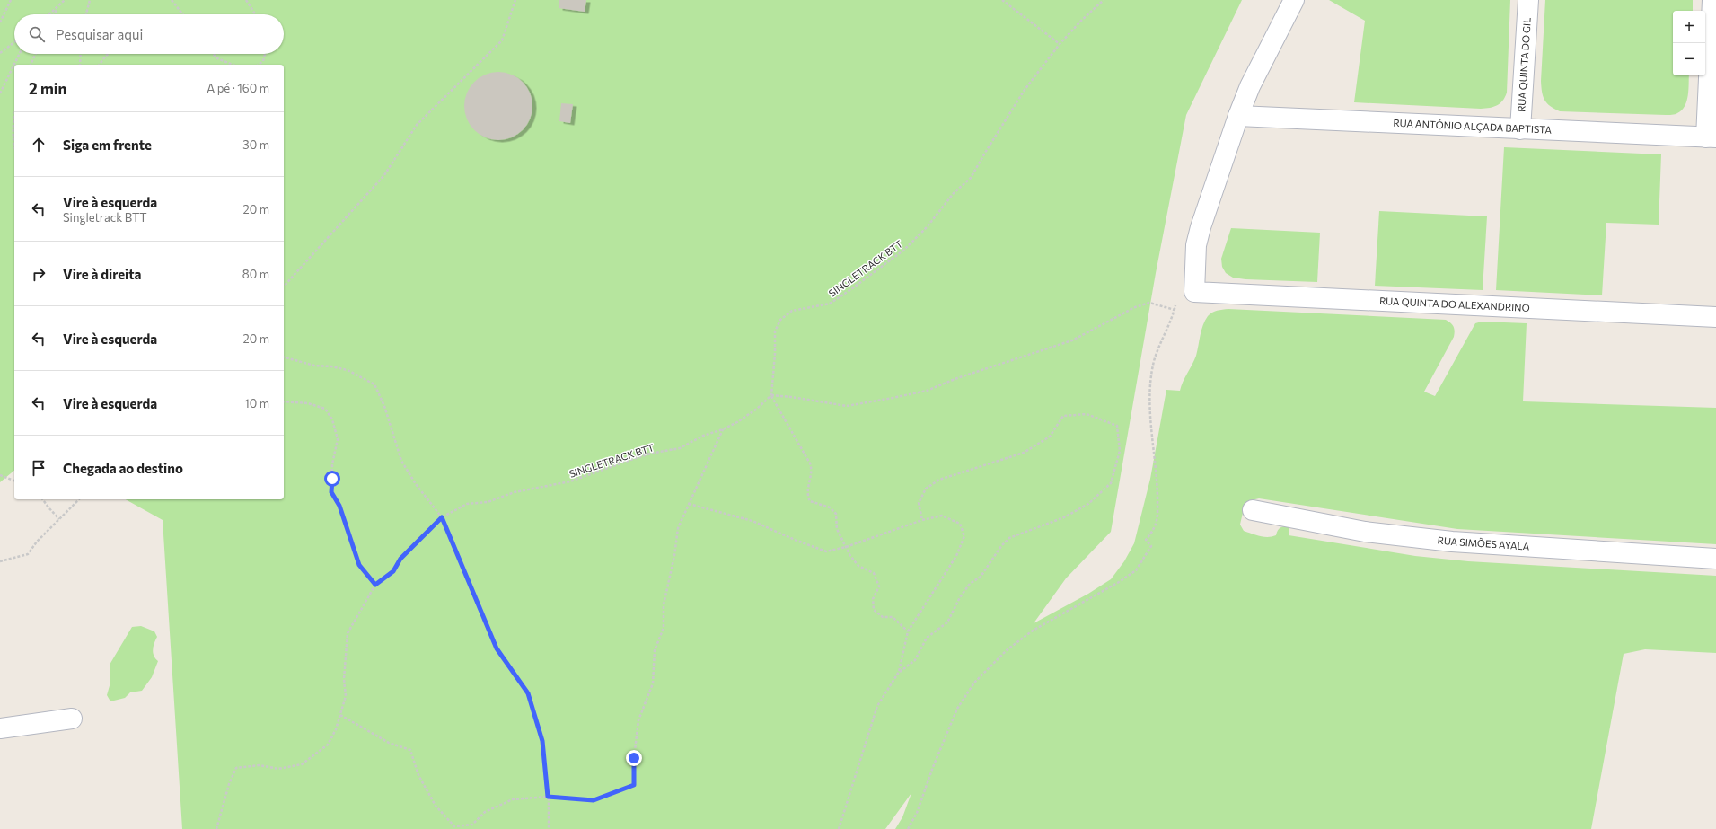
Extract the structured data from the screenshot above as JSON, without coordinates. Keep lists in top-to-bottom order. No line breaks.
{"streets":{"street":["RUA QUINTA DO GIL","RUA ANTÓNIO ALÇADA BAPTISTA","RUA QUINTA DO ALEXANDRINO","RUA SIMÕES AYALA"],"path":["SINGLETRACK BTT"]},"crossings":[["RUA QUINTA DO GIL","RUA ANTÓNIO ALÇADA BAPTISTA"],["RUA ANTÓNIO ALÇADA BAPTISTA","RUA QUINTA DO ALEXANDRINO"]],"page":{"map_buttons":["+","−"],"search":"Pesquisar aqui","heading":["2 min","A pé · 160 m"],"list":[["Siga em frente","30 m"],["Vire à esquerda","Singletrack BTT","20 m"],["Vire à direita","80 m"],["Vire à esquerda","20 m"],["Vire à esquerda","10 m"],"Chegada ao destino"]}}
